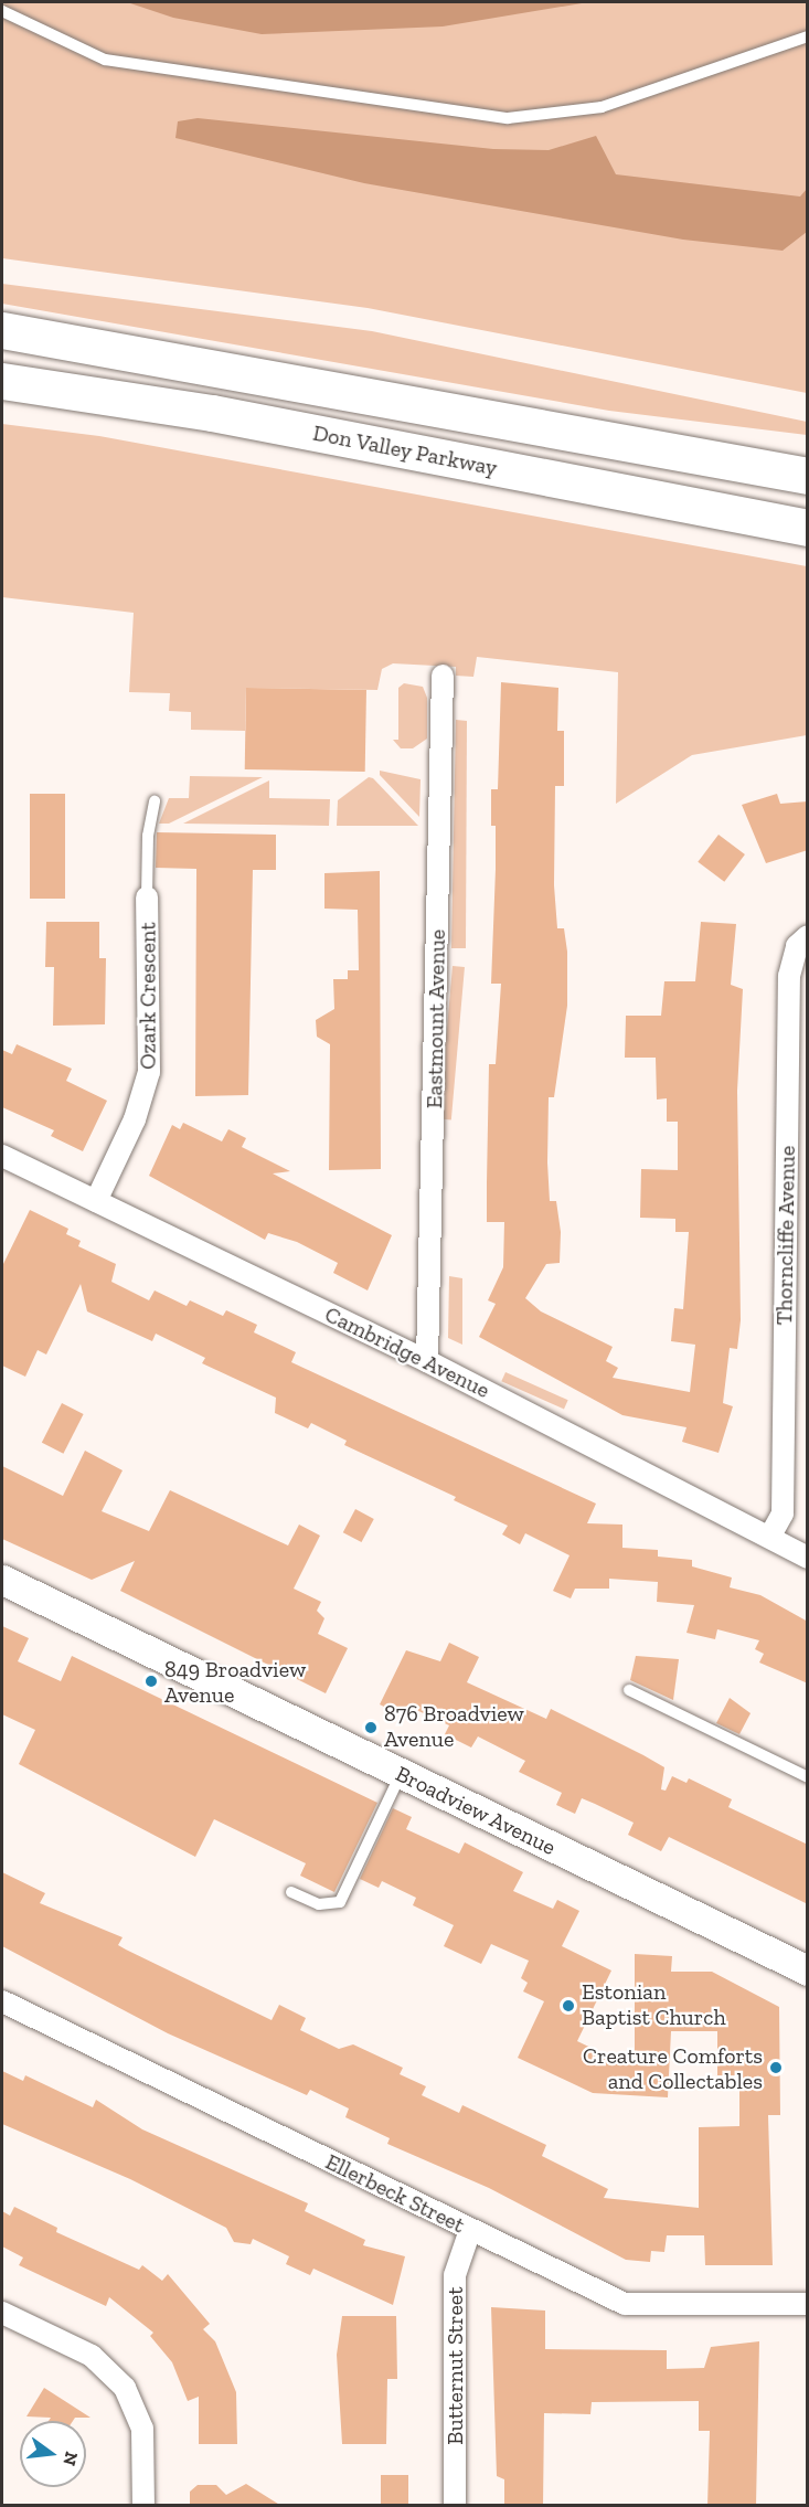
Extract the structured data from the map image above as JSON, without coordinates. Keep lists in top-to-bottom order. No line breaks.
{"streets":{"highway":["Don Valley Parkway"],"main road":["Broadview Avenue"],"street":["Ozark Crescent","Eastmount Avenue","Thorncliffe Avenue","Cambridge Avenue","Ellerbeck Street","Butternut Street"]},"crossings":[["Ozark Crescent","Cambridge Avenue"],["Eastmount Avenue","Cambridge Avenue"],["Thorncliffe Avenue","Cambridge Avenue"],["Ellerbeck Street","Butternut Street"]],"places":["849 Broadview Avenue","876 Broadview Avenue","Estonian Baptist Church","Creature Comforts and Collectables"],"north":"right"}
